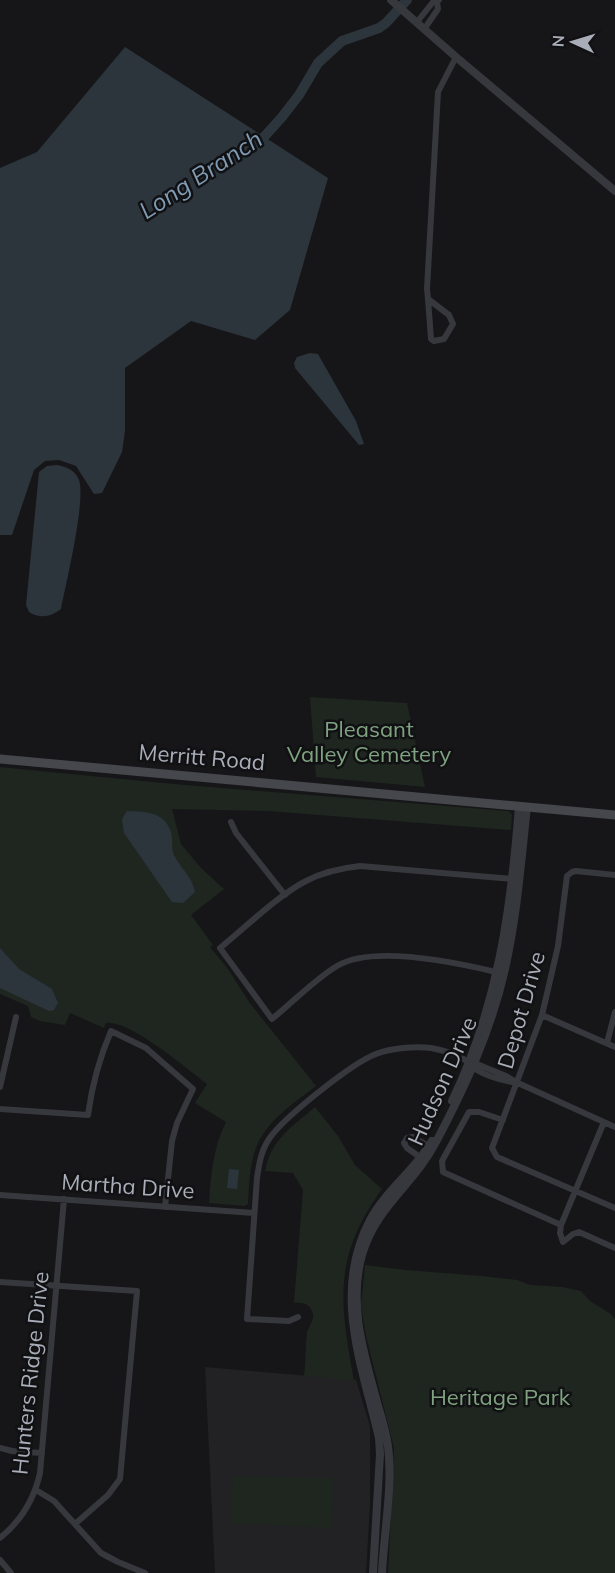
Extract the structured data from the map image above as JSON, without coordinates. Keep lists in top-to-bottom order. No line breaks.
{"streets":{"main road":["Merritt Road"],"street":["Depot Drive","Hudson Drive","Martha Drive","Hunters Ridge Drive"]},"crossings":[["Merritt Road","Hudson Drive"],["Martha Drive","Hunters Ridge Drive"]],"water":["Long Branch"],"parks":["Pleasant Valley Cemetery","Heritage Park"],"north":"left"}
